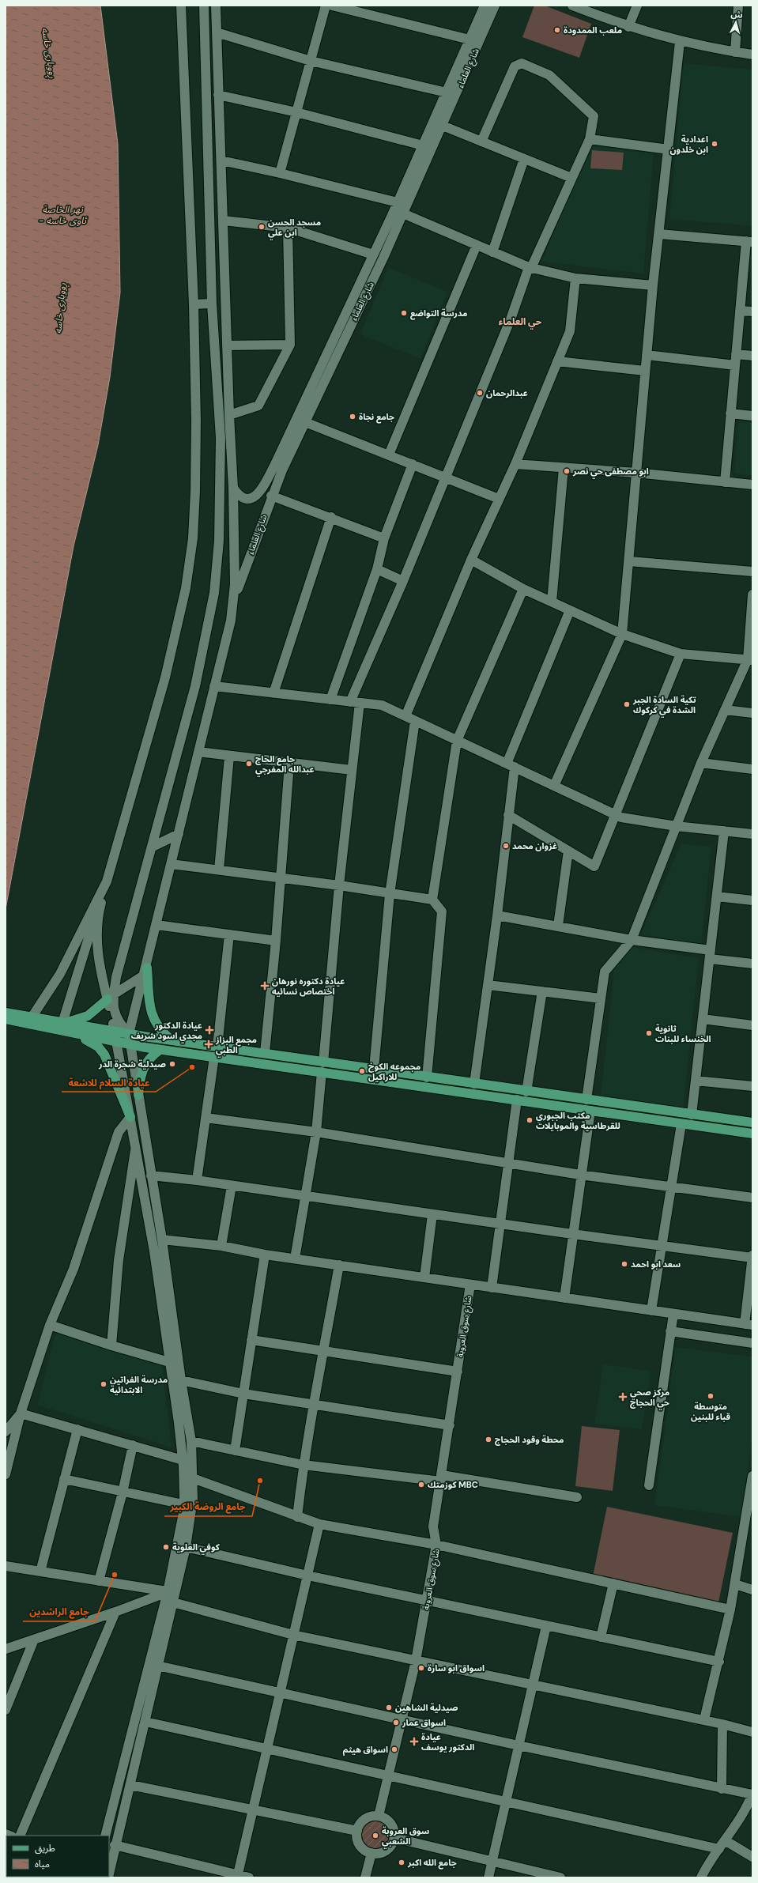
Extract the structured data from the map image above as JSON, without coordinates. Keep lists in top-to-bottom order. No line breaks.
{"streets":{"street":["شارع العلماء","شارع سوق العروبة"]},"districts":["حي العلماء"],"water":["ڕووباری خاسە","نهر الخاصة - ئاوی خاسە"],"places":{"other":["ملعب الممدودة","اعدادية ابن خلدون","مسجد الحسن ابن علي","مدرسة التواضع","عبدالرحمان","جامع نجاة","ابو مصطفى حي نصر","تكية السادة الجبر الشدة في كركوك","جامع الحاج عبدالله المفرجي","غزوان محمد","ثانوية الخنساء للبنات","صيدلية شجرة الدر","عيادة السلام للاشعة","مجموعه الكوخ للاراكيل","مكتب الجبوري للقرطاسية والموبايلات","سعد ابو احمد","مدرسة الفراتين الابتدائية","متوسطة قباء للبنين","محطة وقود الحجاج","جامع الروضة الكبير","كوزمتك MBC","كوفي العلوية","جامع الراشدين","اسواق ابو سارة","صيدلية الشاهين","اسواق عمار","اسواق هيثم","سوق العروبة الشعبي","جامع الله اكبر"],"health":["عيادة دكتوره نورهان اختصاص نسائيه","عيادة الدكتور مجدي اسود شريف","مجمع البزاز الطبي","مركز صحي حي الحجاج","عيادة الدكتور يوسف"]},"legend":["طريق","مياه"],"north":"top"}
